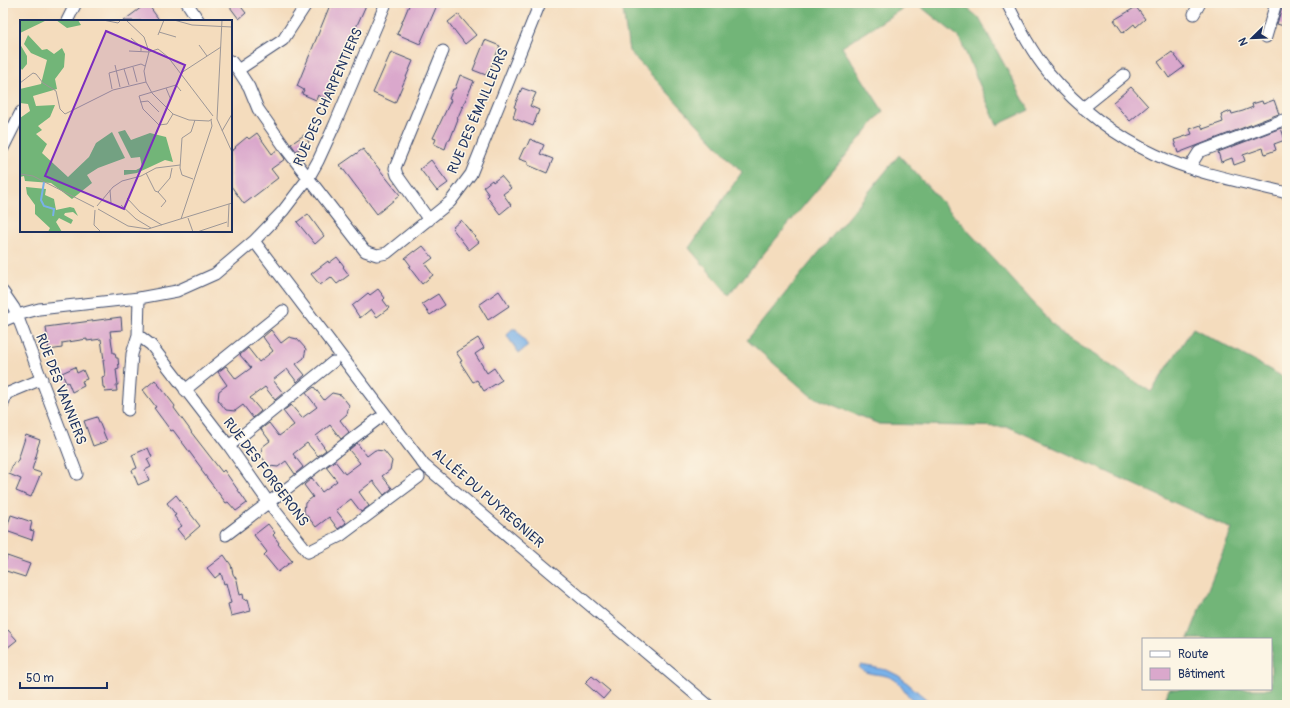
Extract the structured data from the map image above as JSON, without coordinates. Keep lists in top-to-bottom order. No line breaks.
{"streets":{"street":["RUE DES CHARPENTIERS","RUE DES ÉMAILLEURS","RUE DES VANNIERS","RUE DES FORGERONS","ALLÉE DU PUYREGNIER"]},"crossings":[["RUE DES CHARPENTIERS","RUE DES ÉMAILLEURS"],["RUE DES CHARPENTIERS","RUE DES VANNIERS"],["RUE DES CHARPENTIERS","ALLÉE DU PUYREGNIER"]],"legend":["Route","Bâtiment"],"scale_bar":"50 m","north":"bottom left"}
